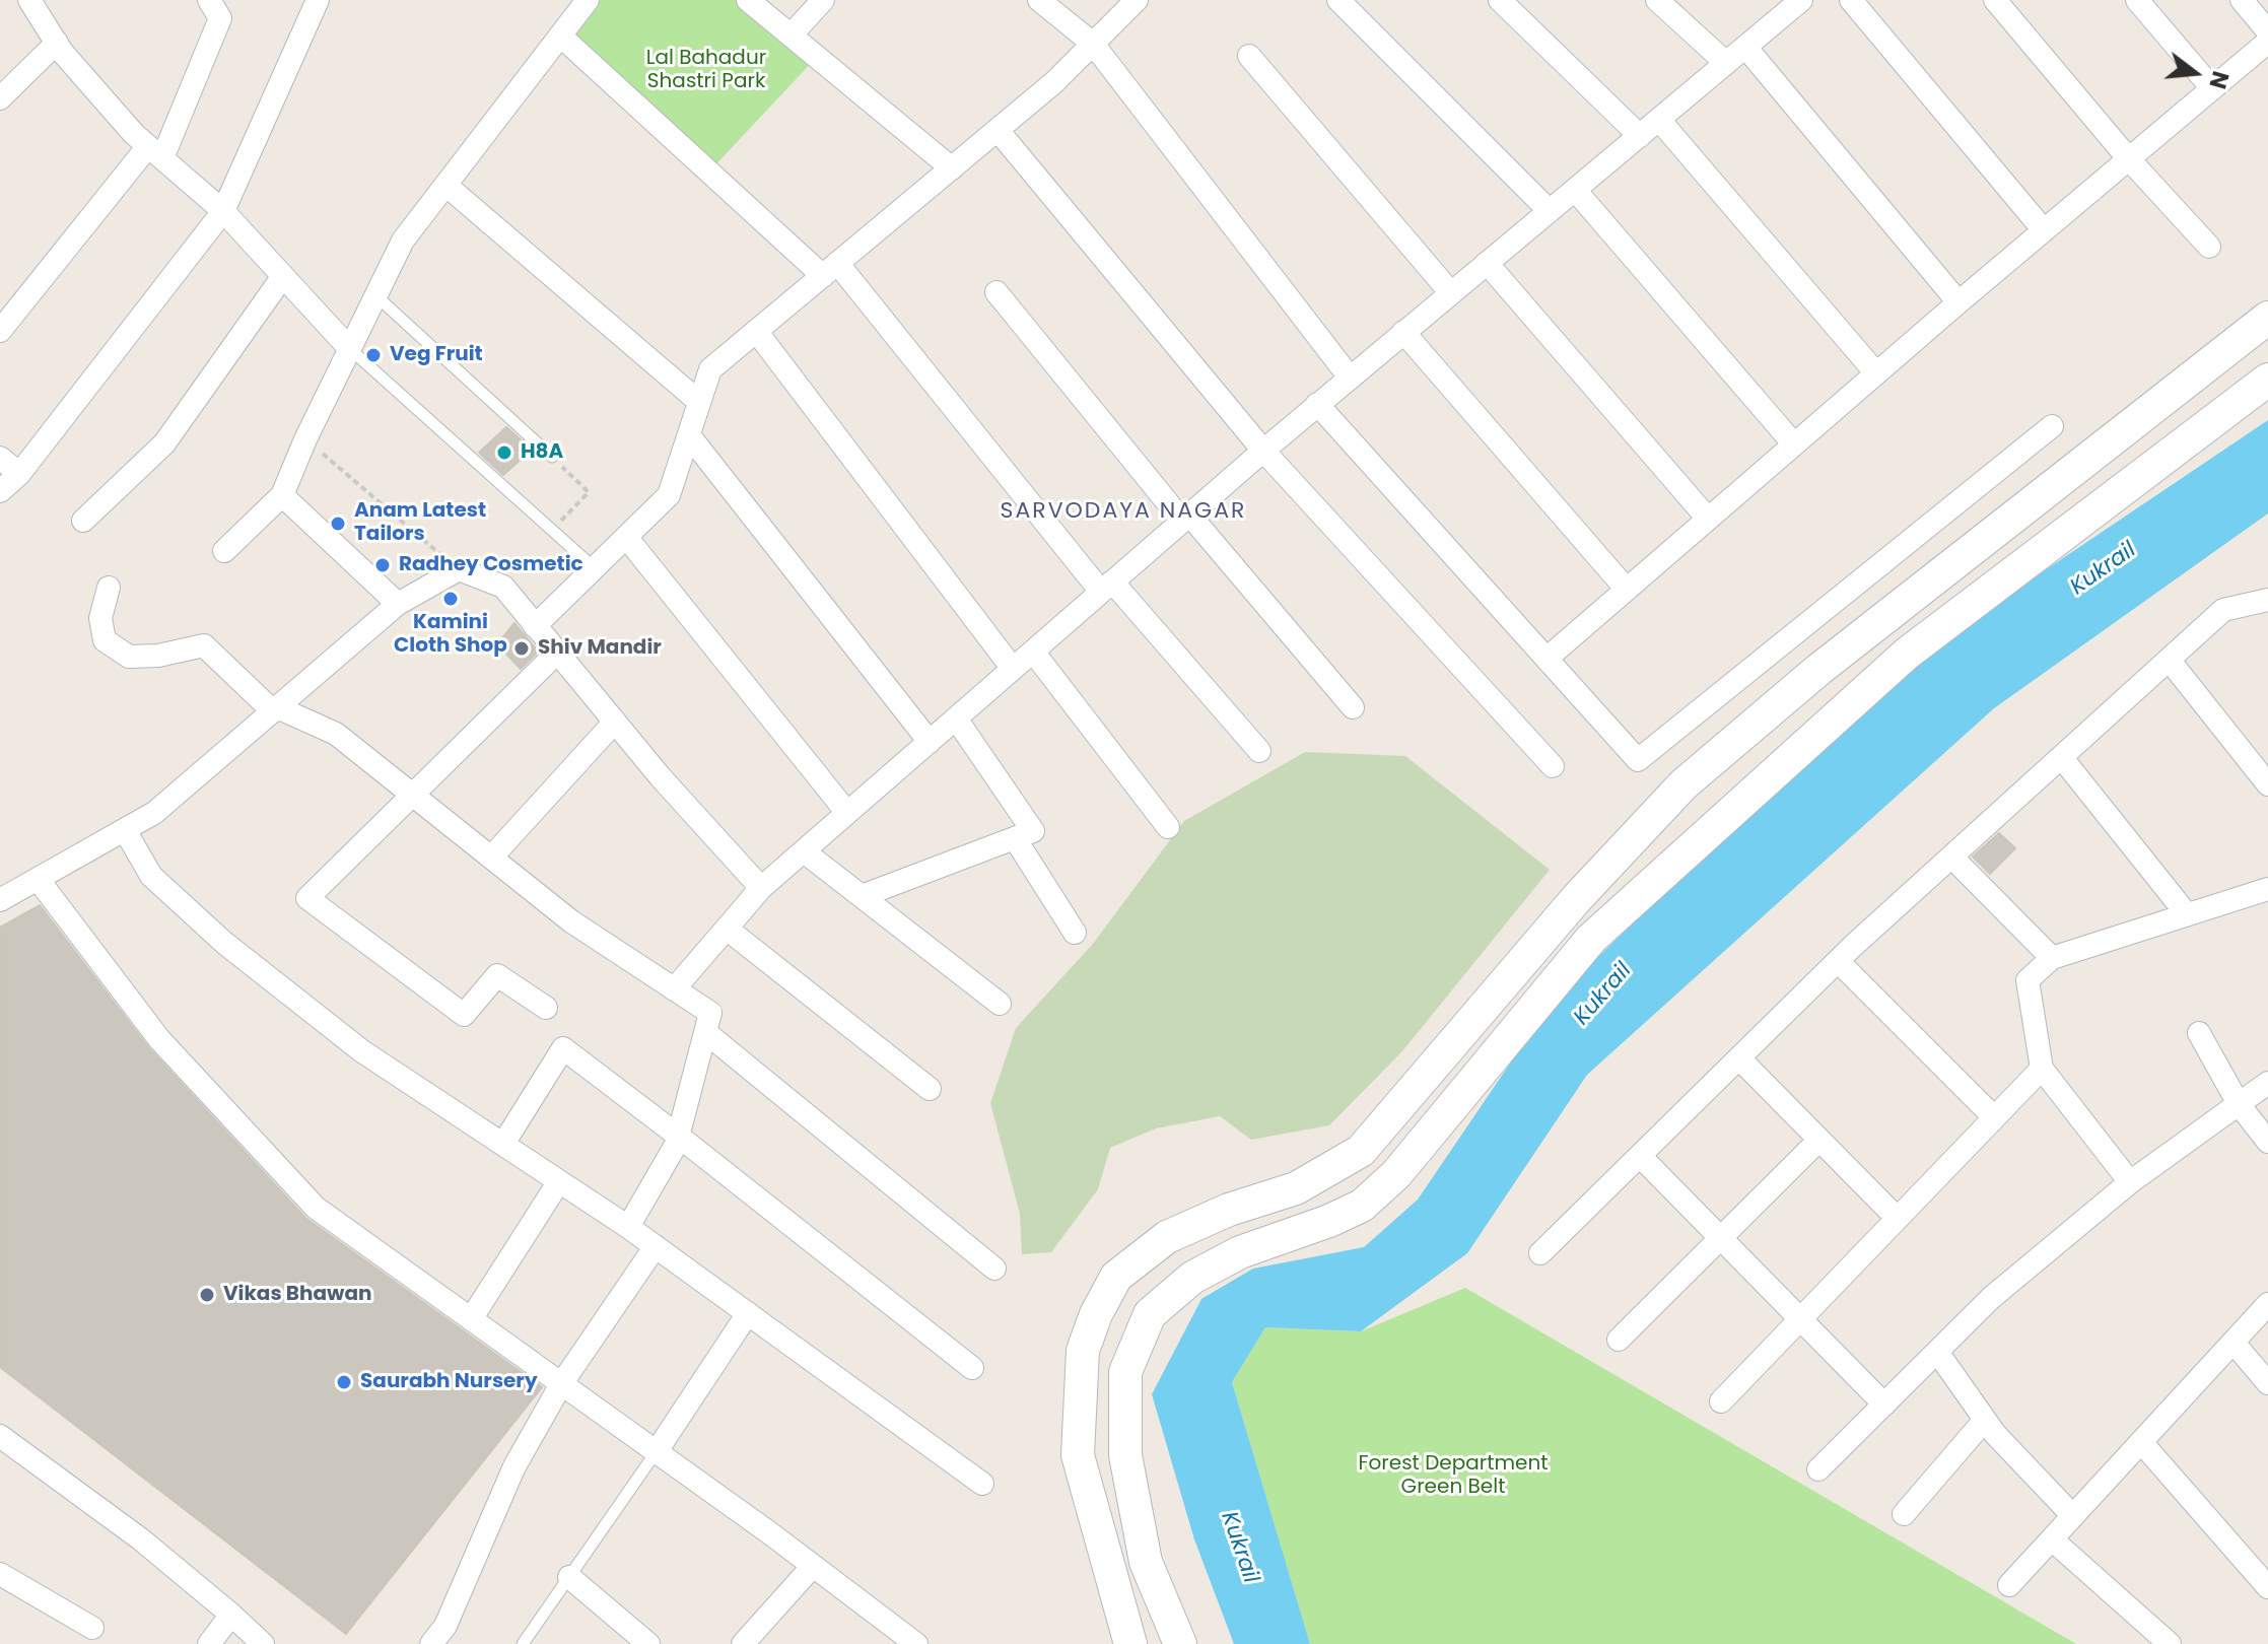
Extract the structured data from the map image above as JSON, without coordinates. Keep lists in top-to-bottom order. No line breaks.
{"districts":["SARVODAYA NAGAR"],"water":["Kukrail"],"parks":["Lal Bahadur Shastri Park","Forest Department Green Belt"],"places":["Veg Fruit","H8A","Anam Latest Tailors","Radhey Cosmetic","Kamini Cloth Shop","Shiv Mandir","Vikas Bhawan","Saurabh Nursery"],"north":"right"}
